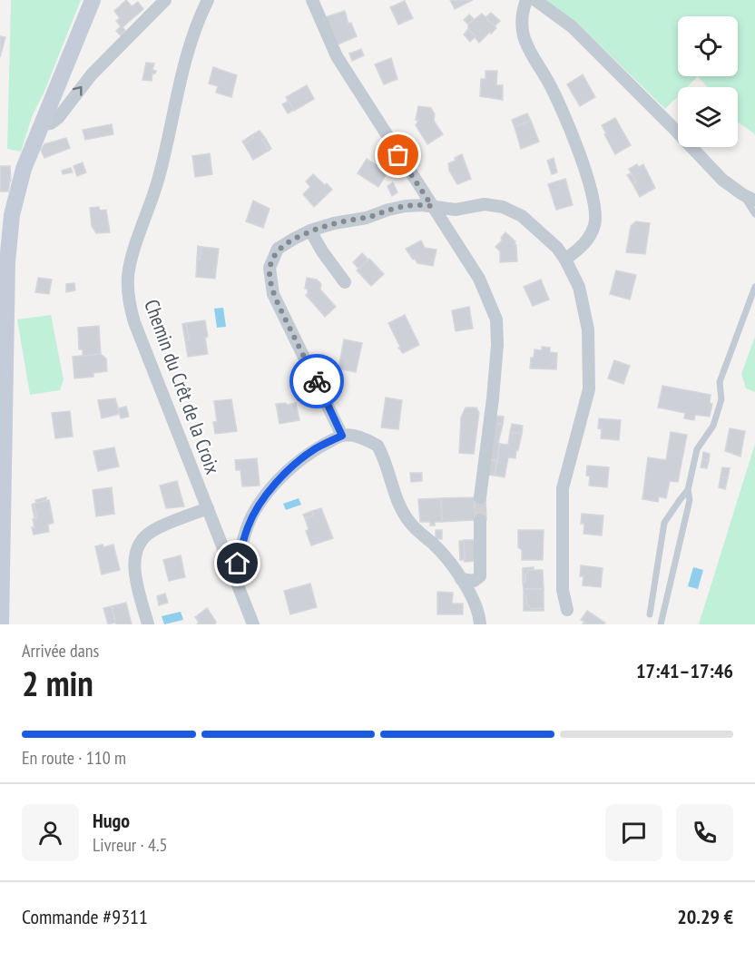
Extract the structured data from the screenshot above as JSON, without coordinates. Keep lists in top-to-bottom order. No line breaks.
{"streets":{"street":["Chemin du Crêt de la Croix"]},"page":{"heading":["2 min","Arrivée dans","17:41–17:46"],"panel":["Hugo","Livreur · 4.5","Commande #9311","20.29 €"],"bar":"En route · 110 m"}}
